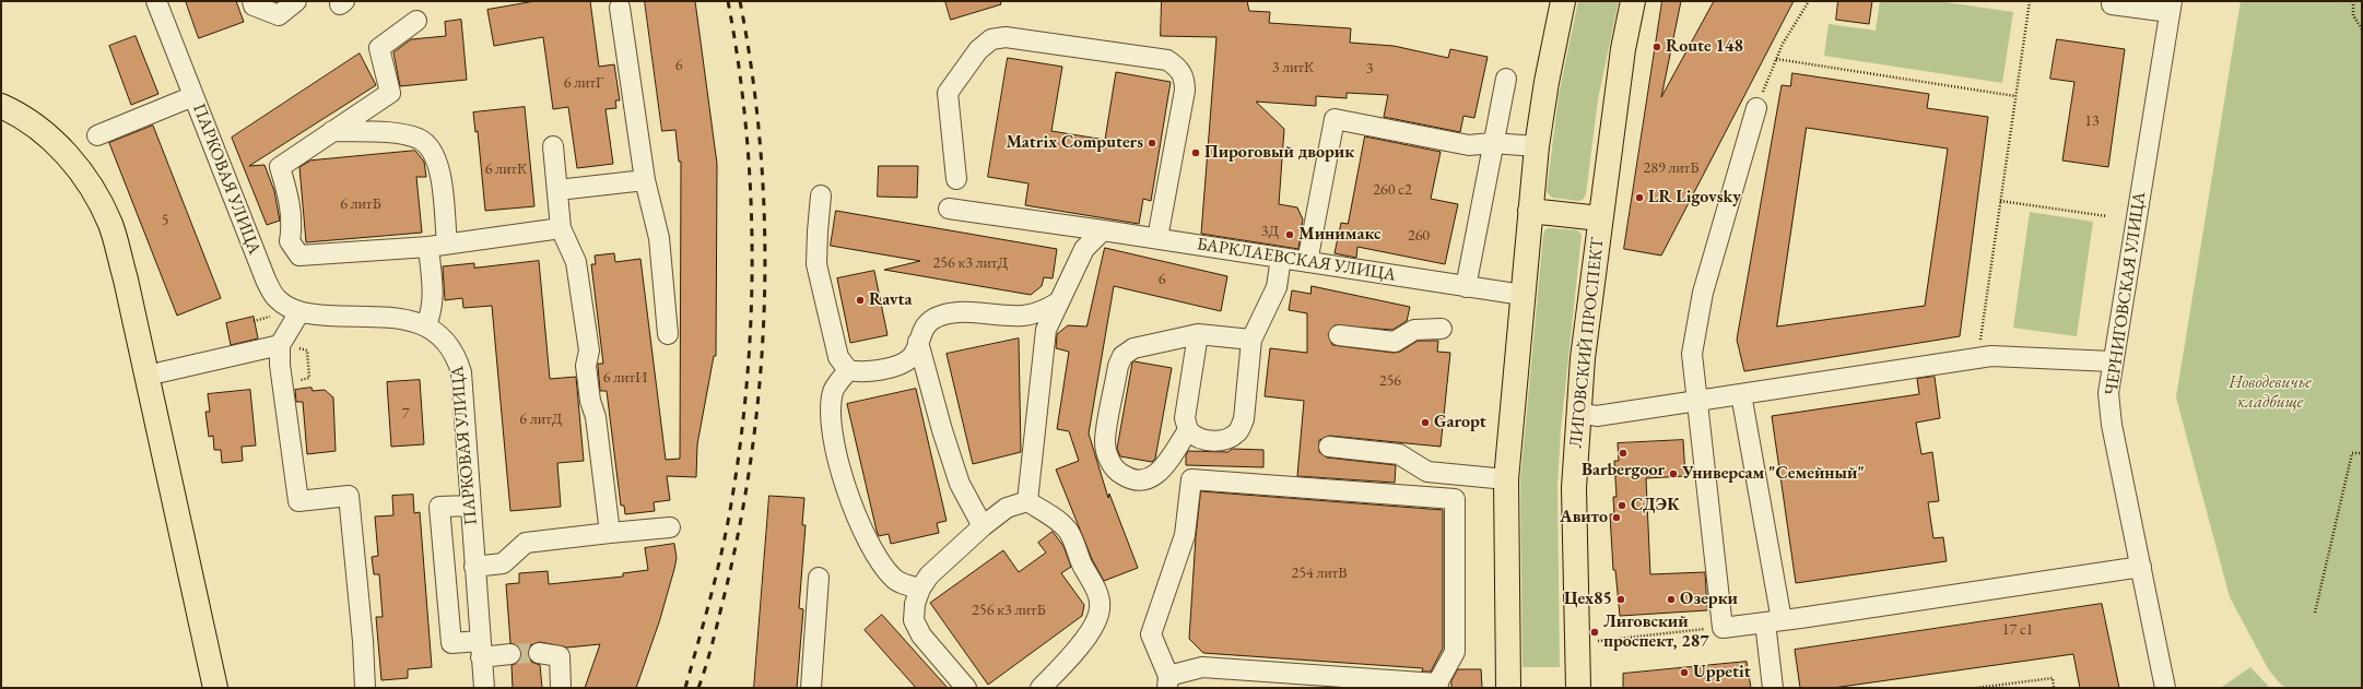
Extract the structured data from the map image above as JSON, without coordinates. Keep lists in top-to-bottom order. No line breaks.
{"streets":{"main road":["ЛИГОВСКИЙ ПРОСПЕКТ"],"street":["ПАРКОВАЯ УЛИЦА","БАРКЛАЕВСКАЯ УЛИЦА","ЧЕРНИГОВСКАЯ УЛИЦА"]},"parks":["Новодевичье кладбище"],"places":["Route 148","Matrix Computers","Пироговый дворик","LR Ligovsky","Минимакс","Ravta","Garopt","Barbergoor","Универсам \"Семейный\"","СДЭК","Авито","Цех85","Озерки","Лиговский проспект, 287","Uppetit"],"house_numbers":["6","3 литК","3","6 литГ","13","289 литБ","6 литК","260 с2","6 литБ","5","3Д","260","256 к3 литД","6","6 литИ","256","7","6 литД","254 литВ","256 к3 литБ","17 с1"]}
